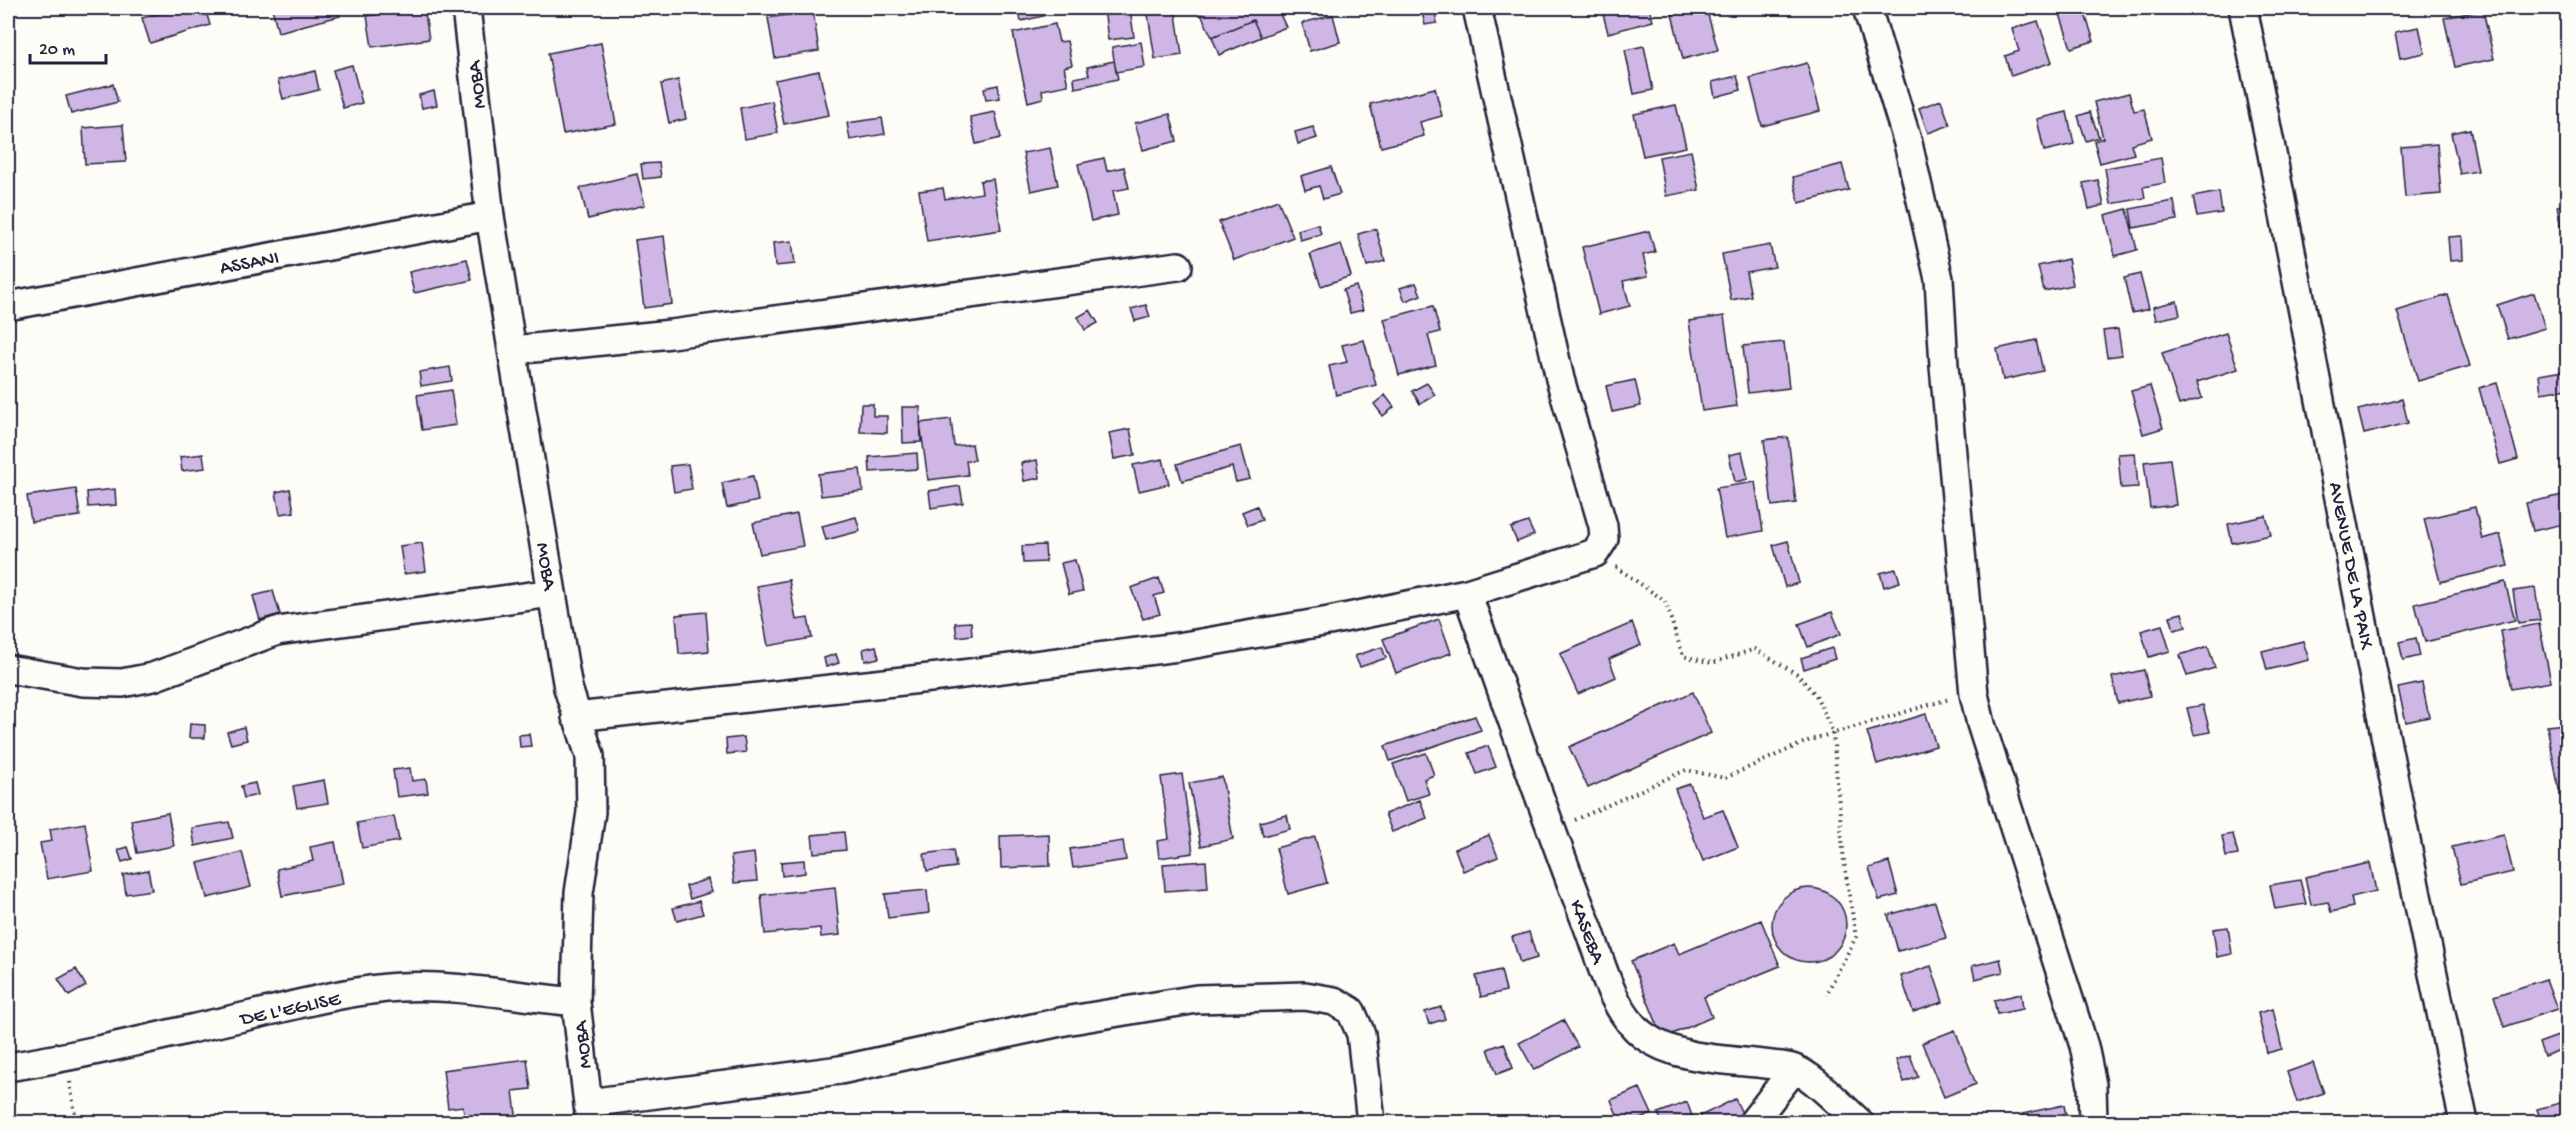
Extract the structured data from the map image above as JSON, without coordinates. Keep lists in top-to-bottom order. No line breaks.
{"streets":{"street":["MOBA","ASSANI","AVENUE DE LA PAIX","KASEBA","DE L'EGLISE"]},"crossings":[["MOBA","ASSANI"],["MOBA","DE L'EGLISE"]],"scale_bar":"20 m"}
